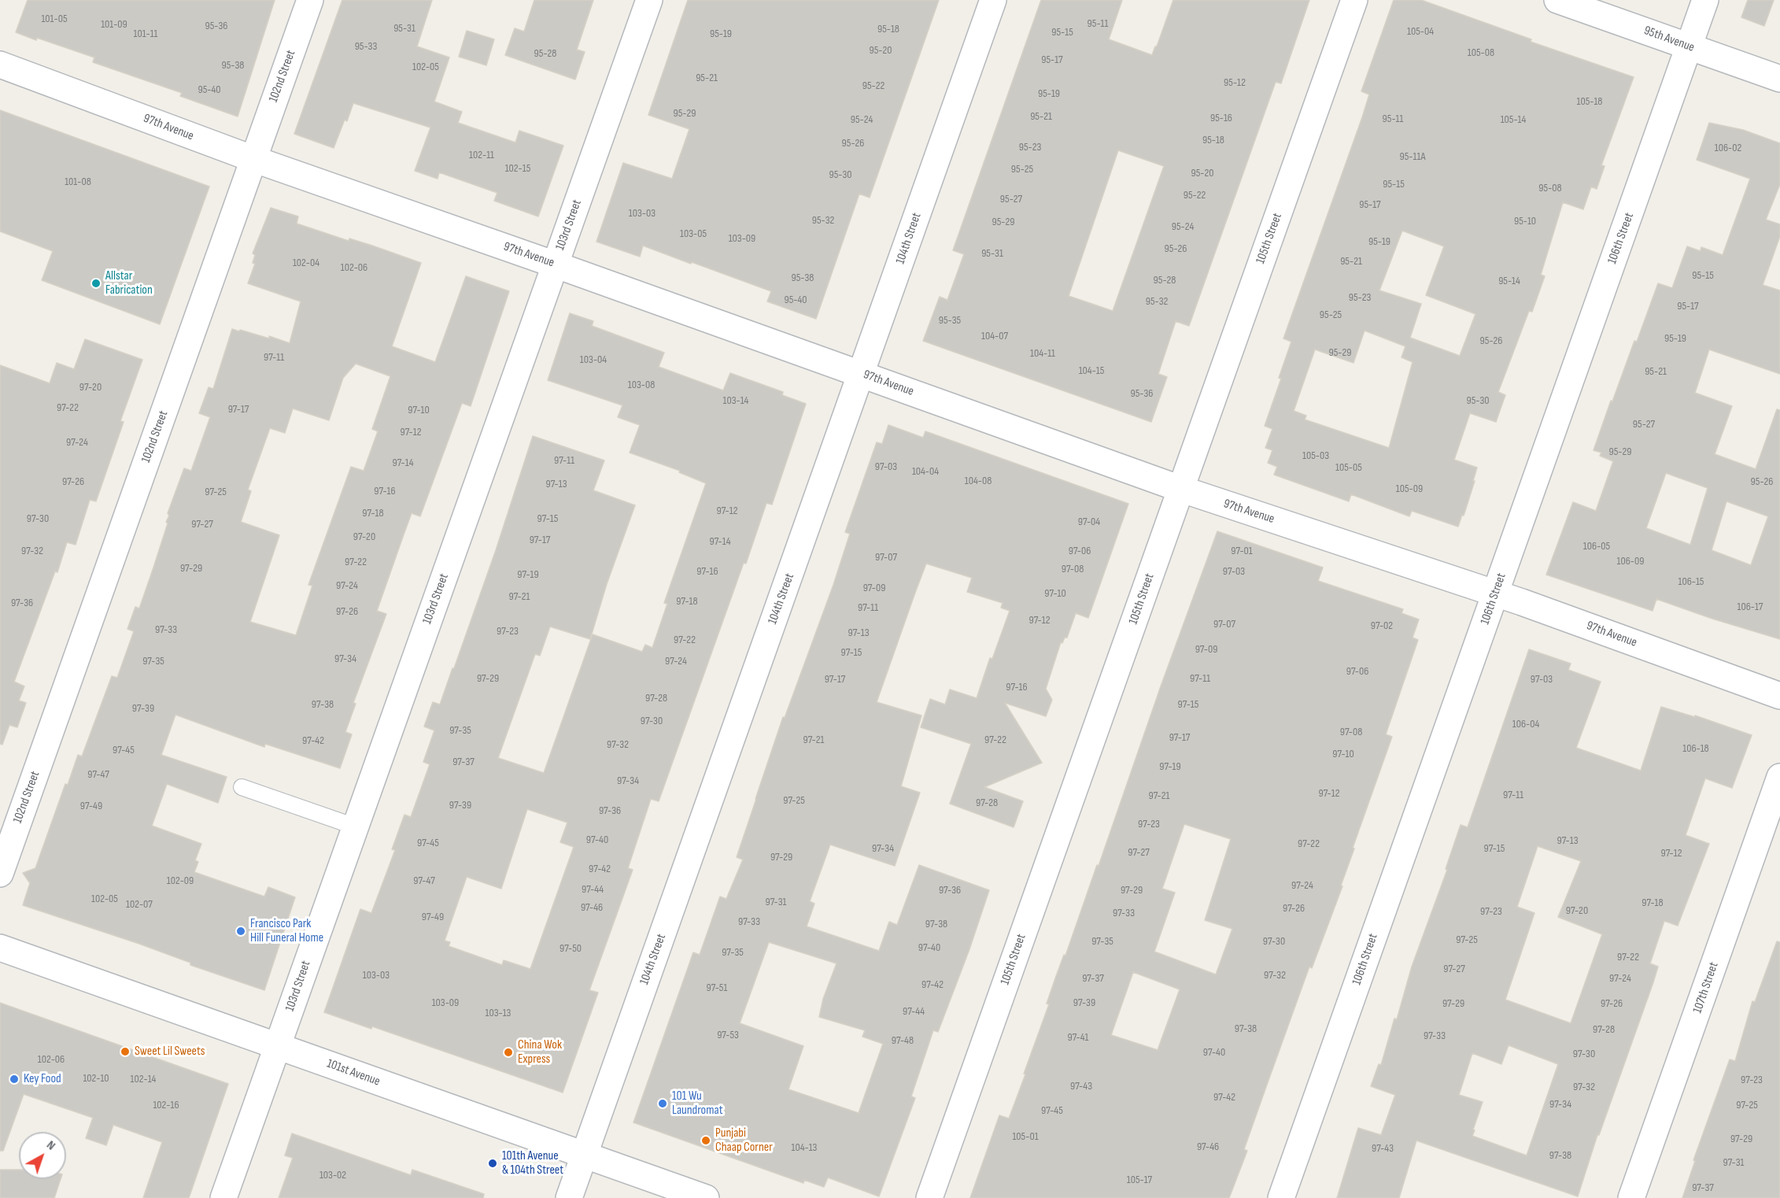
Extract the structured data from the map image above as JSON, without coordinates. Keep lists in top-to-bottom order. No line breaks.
{"streets":{"street":["95th Avenue","102nd Street","97th Avenue","103rd Street","104th Street","105th Street","106th Street","107th Street","101st Avenue"]},"crossings":[["95th Avenue","106th Street"],["102nd Street","97th Avenue"],["97th Avenue","103rd Street"],["97th Avenue","104th Street"],["97th Avenue","105th Street"],["97th Avenue","106th Street"],["103rd Street","101st Avenue"],["104th Street","101st Avenue"]],"places":["Allstar Fabrication","Francisco Park Hill Funeral Home","Sweet Lil Sweets","China Wok Express","Key Food","101 Wu Laundromat","Punjabi Chaap Corner","101th Avenue & 104th Street"],"house_numbers":["101-05","95-11","101-09","95-36","95-31","95-18","105-04","95-15","101-11","95-19","95-33","95-20","105-08","95-28","95-17","95-38","102-05","95-21","95-12","95-22","95-40","95-19","105-18","95-29","95-21","95-16","95-11","95-24","105-14","95-18","95-26","95-23","106-02","102-11","95-11A","102-15","95-25","95-20","95-30","101-08","95-15","95-08","95-22","95-27","95-17","103-03","95-32","95-10","95-29","95-24","103-05","103-09","95-19","95-26","95-31","95-21","102-04","102-06","95-15","95-38","95-28","95-14","95-23","95-40","95-32","95-17","95-25","95-35","104-07","95-19","95-26","95-29","104-11","97-11","103-04","104-15","95-21","103-08","97-20","95-36","103-14","95-30","97-22","97-17","97-10","95-27","97-12","97-24","95-29","105-03","97-11","97-14","97-03","105-05","104-04","104-08","97-26","95-26","97-13","105-09","97-16","97-25","97-12","97-18","97-30","97-15","97-04","97-27","97-20","97-17","97-14","106-05","97-32","97-06","97-01","97-07","106-09","97-22","97-29","97-08","97-16","97-03","97-19","106-15","97-24","97-09","97-10","97-21","97-18","97-36","106-17","97-11","97-26","97-12","97-07","97-02","97-33","97-23","97-13","97-22","97-09","97-15","97-34","97-35","97-24","97-06","97-29","97-11","97-17","97-03","97-16","97-28","97-38","97-15","97-39","97-30","106-04","97-35","97-08","97-17","97-21","97-22","97-42","97-32","106-18","97-45","97-10","97-37","97-19","97-47","97-34","97-12","97-11","97-21","97-25","97-28","97-39","97-49","97-36","97-23","97-40","97-13","97-45","97-22","97-34","97-15","97-27","97-12","97-29","97-42","102-09","97-47","97-24","97-44","97-36","97-29","102-05","97-31","97-18","102-07","97-46","97-26","97-20","97-23","97-33","97-49","97-33","97-38","97-25","97-35","97-30","97-40","97-50","97-35","97-22","97-27","103-03","97-32","97-37","97-24","97-42","97-51","103-09","97-39","97-29","97-26","97-44","103-13","97-38","97-28","97-53","97-33","97-41","97-48","97-40","97-30","102-06","102-10","102-14","97-23","97-43","97-32","97-42","97-34","102-16","97-25","97-45","105-01","97-29","97-46","104-13","97-43","97-38","97-31","103-02","105-17","97-37"],"north":"top right"}
